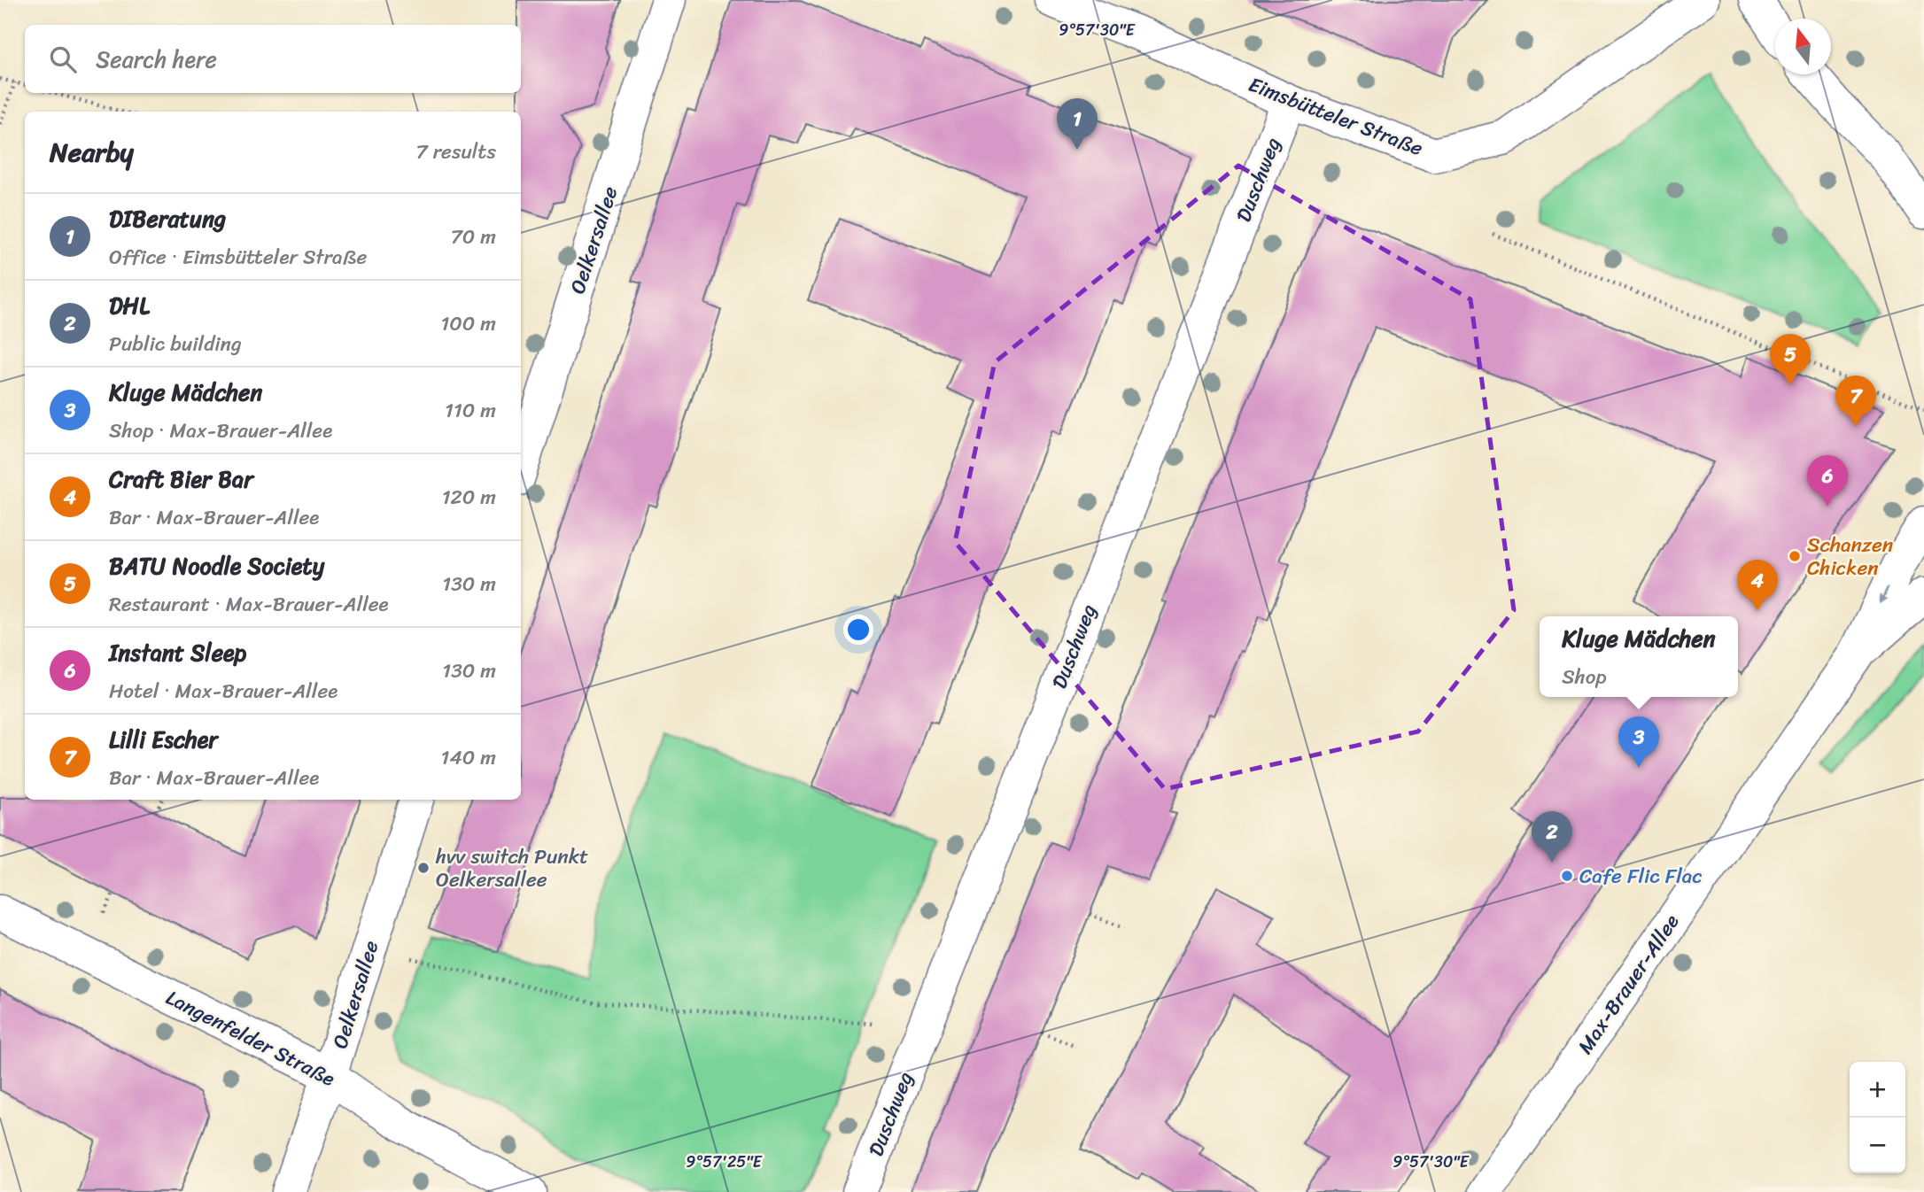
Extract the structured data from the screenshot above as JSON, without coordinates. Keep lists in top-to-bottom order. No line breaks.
{"streets":{"street":["Eimsbütteler Straße","Duschweg","Oelkersallee","Max-Brauer-Allee","Langenfelder Straße"]},"crossings":[["Eimsbütteler Straße","Duschweg"],["Oelkersallee","Langenfelder Straße"]],"places":["Schanzen Chicken","hvv switch Punkt Oelkersallee","Cafe Flic Flac"],"north":"top","page":{"search":"Search here","pins":["1","5","7","6","4","3","2"],"heading":["Nearby","7 results"],"list":[{"mark":"1","name":"DIBeratung","note":"Office · Eimsbütteler Straße","value":"70 m"},{"mark":"2","name":"DHL","note":"Public building","value":"100 m"},{"mark":"3","name":"Kluge Mädchen","note":"Shop · Max-Brauer-Allee","value":"110 m"},{"mark":"4","name":"Craft Bier Bar","note":"Bar · Max-Brauer-Allee","value":"120 m"},{"mark":"5","name":"BATU Noodle Society","note":"Restaurant · Max-Brauer-Allee","value":"130 m"},{"mark":"6","name":"Instant Sleep","note":"Hotel · Max-Brauer-Allee","value":"130 m"},{"mark":"7","name":"Lilli Escher","note":"Bar · Max-Brauer-Allee","value":"140 m"}],"popup":["Kluge Mädchen","Shop"],"map_buttons":["+","−"]},"coordinates":["9°57'30\"E","9°57'25\"E"]}
